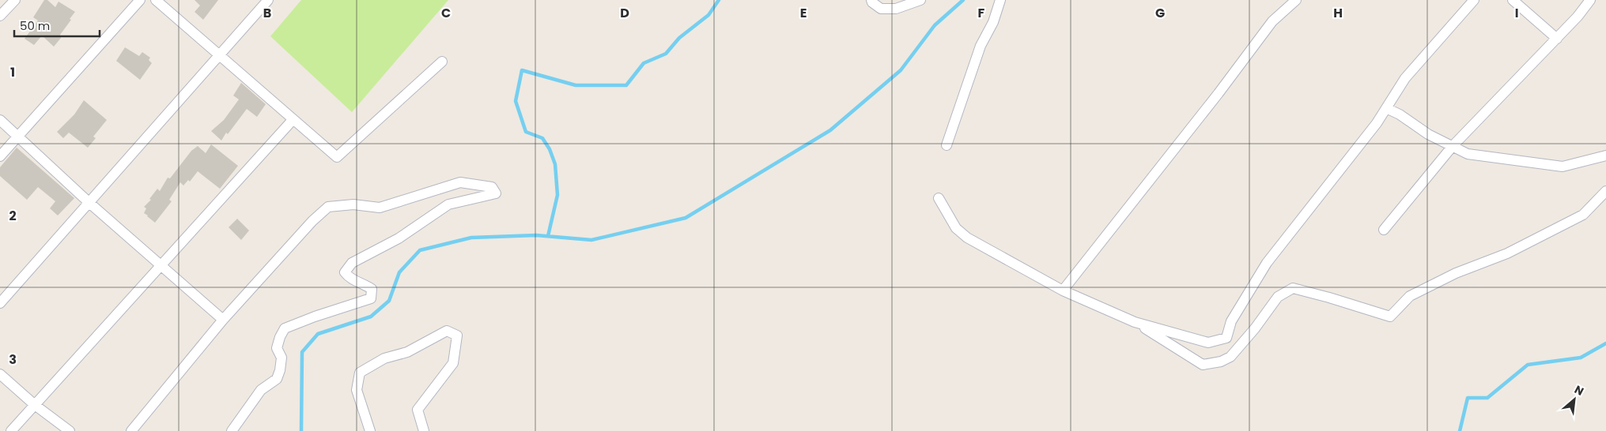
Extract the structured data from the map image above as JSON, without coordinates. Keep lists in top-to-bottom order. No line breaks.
{"scale_bar":"50 m","north":"top right","grid":{"columns":["B","C","D","E","F","G","H","I"],"rows":["1","2","3"]}}
